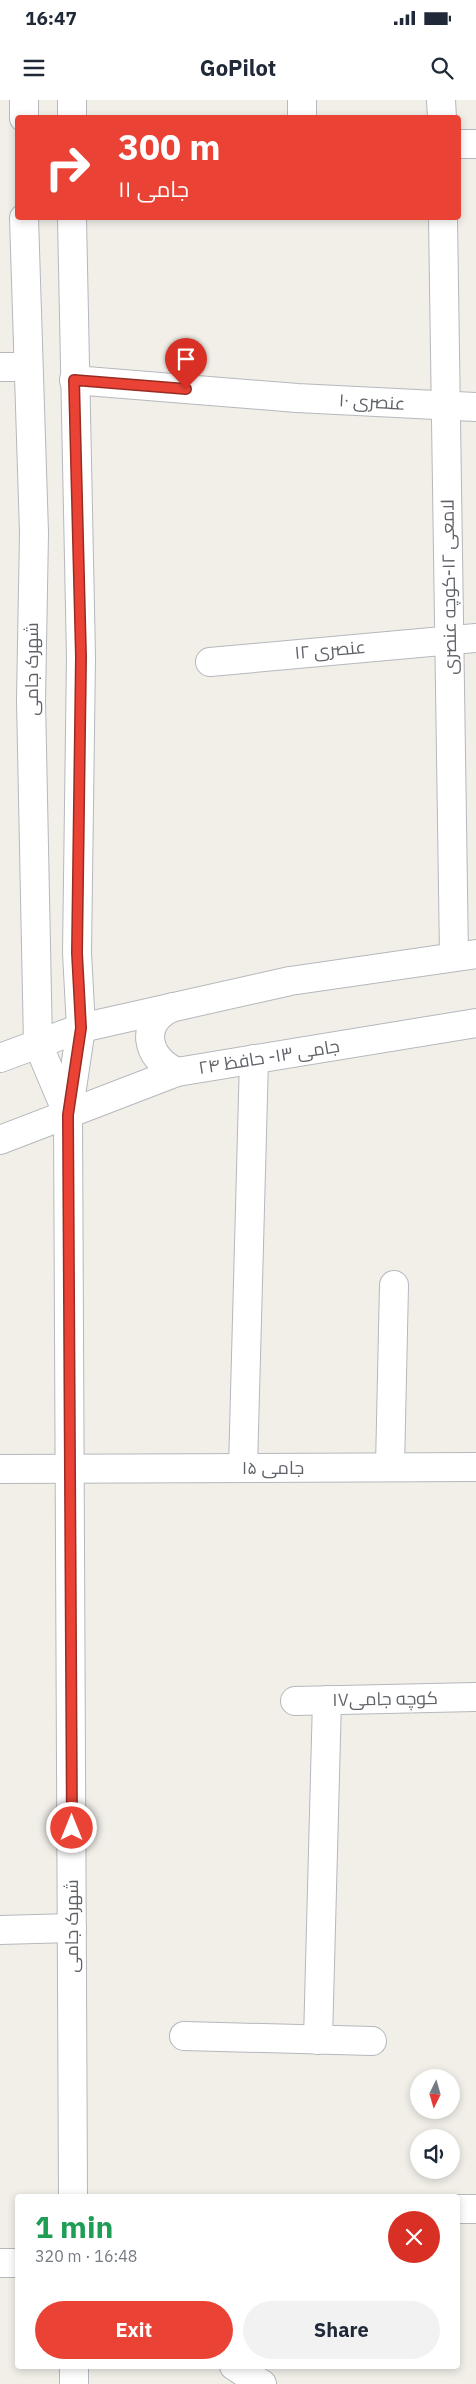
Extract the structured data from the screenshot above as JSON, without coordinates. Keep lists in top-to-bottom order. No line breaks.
{"streets":{"street":["۱۰ عنصری","لامعی ۱۲-کوچه عنصری","۱۲ عنصری","شهرک جامی","جامی ۱۳- حافظ ۲۴","۱۵ جامی","کوچه جامی۱۷"]},"crossings":[["۱۰ عنصری","لامعی ۱۲-کوچه عنصری"],["۱۰ عنصری","شهرک جامی"],["لامعی ۱۲-کوچه عنصری","۱۲ عنصری"],["شهرک جامی","جامی ۱۳- حافظ ۲۴"],["شهرک جامی","۱۵ جامی"]],"north":"bottom","page":{"status":"16:47","header":"GoPilot","turn":["300 m","۱۱ جامی"],"heading":["1 min","320 m · 16:48"],"buttons":["Exit","Share"]}}
